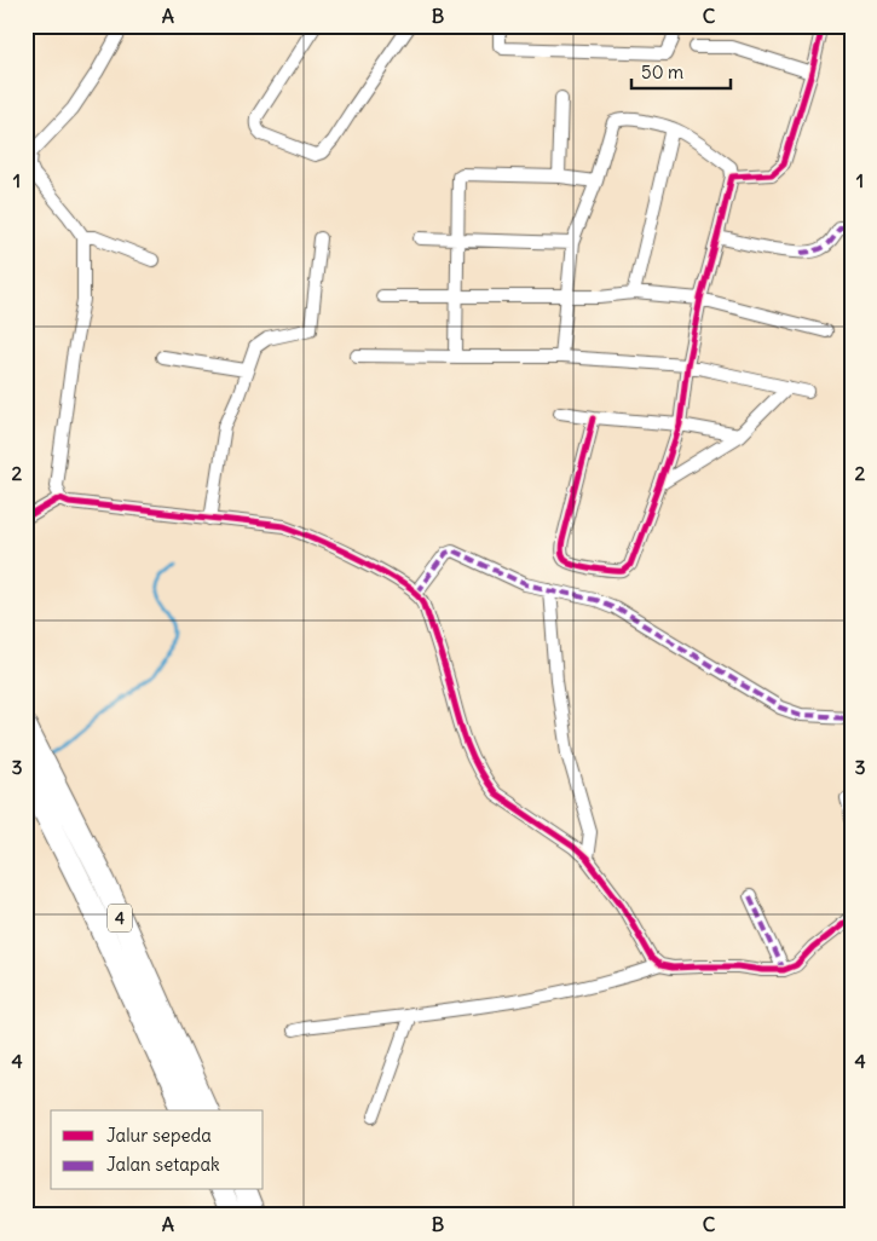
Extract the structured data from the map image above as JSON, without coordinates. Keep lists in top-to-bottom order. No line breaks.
{"streets":{"highway":["4"]},"legend":["Jalur sepeda","Jalan setapak"],"scale_bar":"50 m","grid":{"columns":["A","B","C"],"rows":["1","2","3","4"]}}
